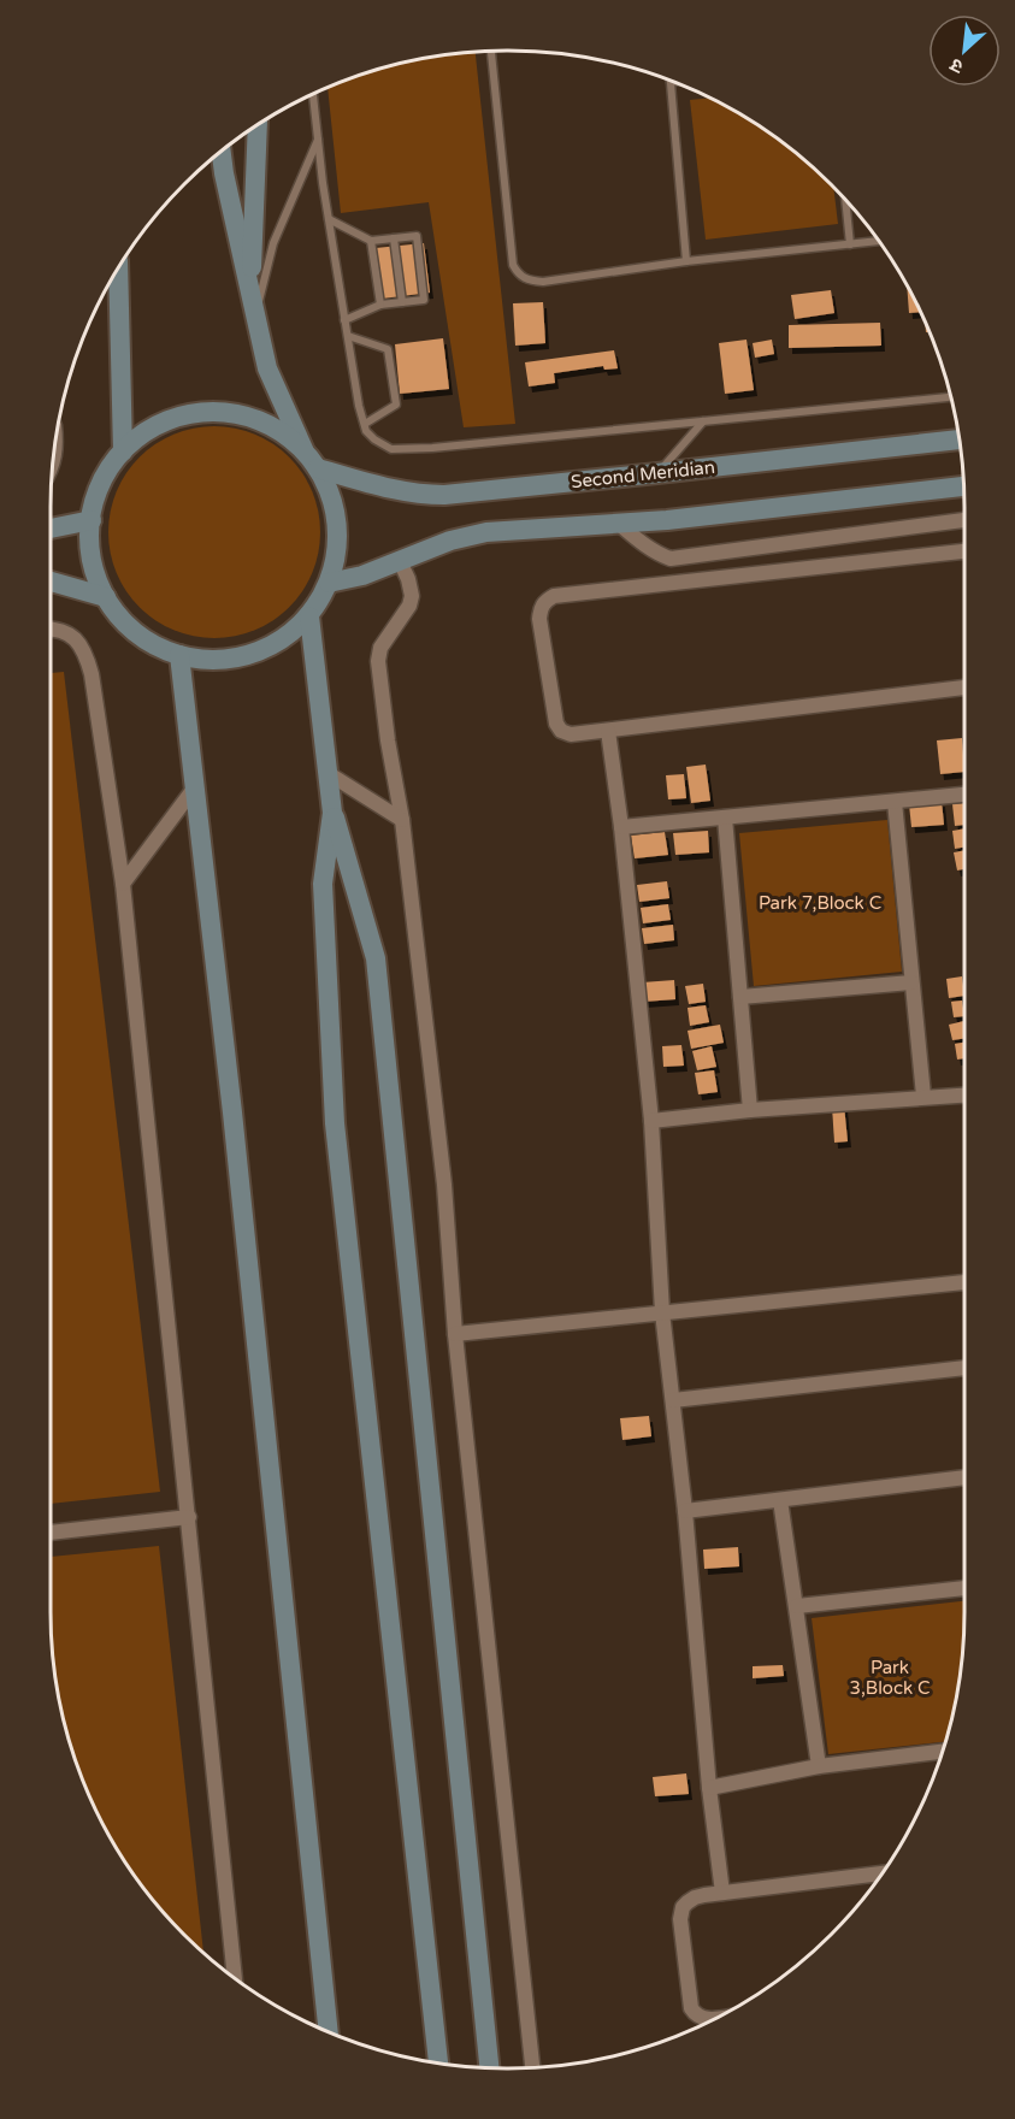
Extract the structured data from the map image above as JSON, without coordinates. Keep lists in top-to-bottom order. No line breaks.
{"streets":{"main road":["Second Meridian"]},"parks":["Park 7,Block C","Park 3,Block C"],"north":"bottom left"}
